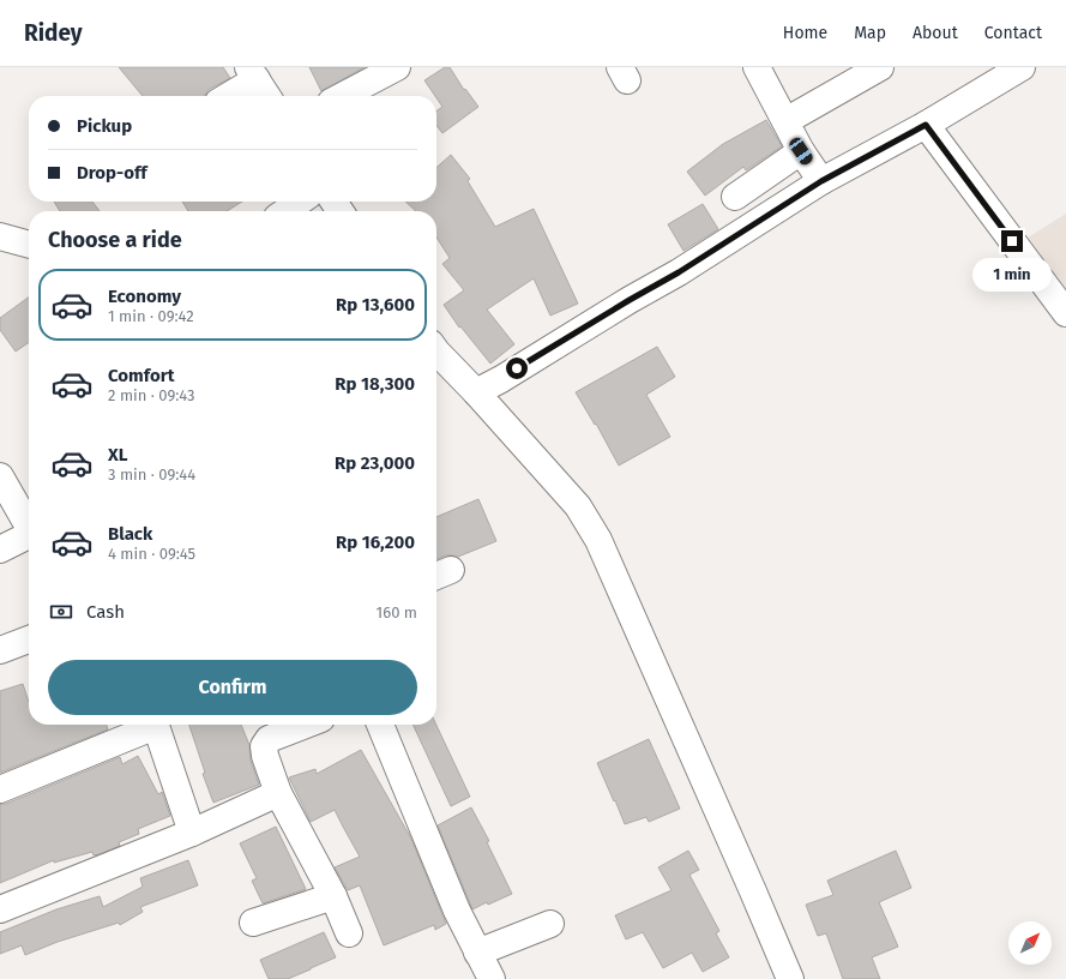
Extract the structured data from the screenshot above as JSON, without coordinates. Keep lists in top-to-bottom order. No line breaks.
{"north":"top right","page":{"header":"Ridey","nav":["Home","Map","About","Contact"],"banner":["Pickup","Drop-off"],"heading":"Choose a ride","bubble":"1 min","list":[{"name":"Economy","note":"1 min · 09:42","value":"Rp 13,600"},{"name":"Comfort","note":"2 min · 09:43","value":"Rp 18,300"},{"name":"XL","note":"3 min · 09:44","value":"Rp 23,000"},{"name":"Black","note":"4 min · 09:45","value":"Rp 16,200"}],"pay":["Cash","160 m"],"buttons":"Confirm"}}
